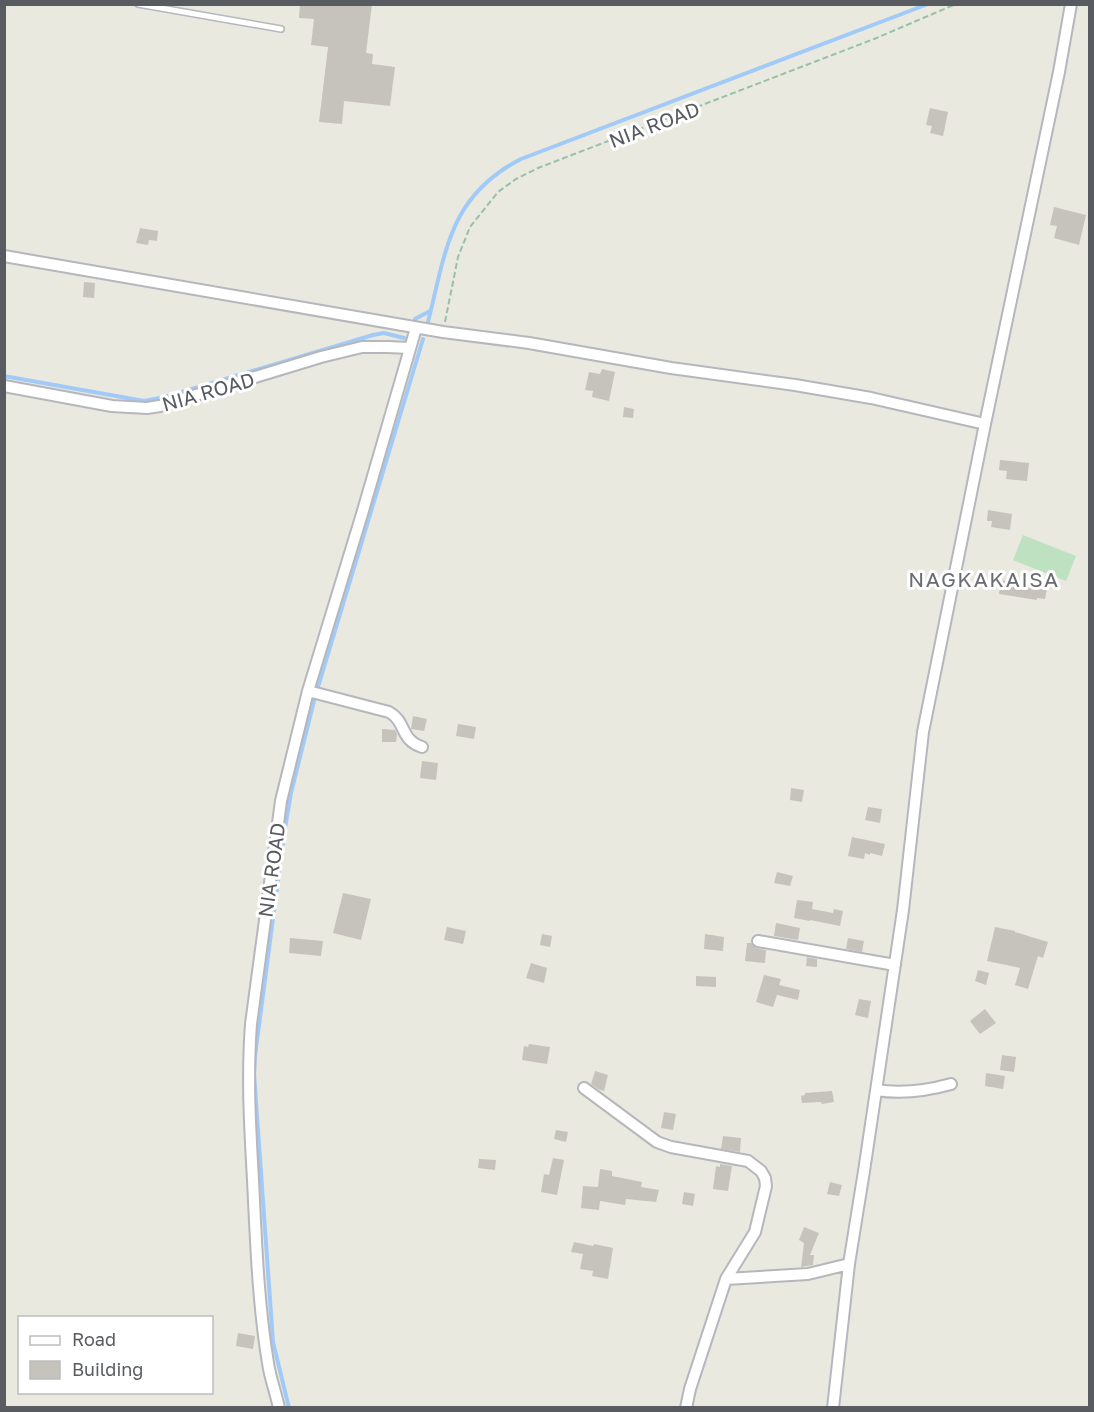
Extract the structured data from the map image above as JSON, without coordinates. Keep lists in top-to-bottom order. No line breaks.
{"streets":{"street":["NIA ROAD"]},"districts":["NAGKAKAISA"],"legend":["Road","Building"]}
